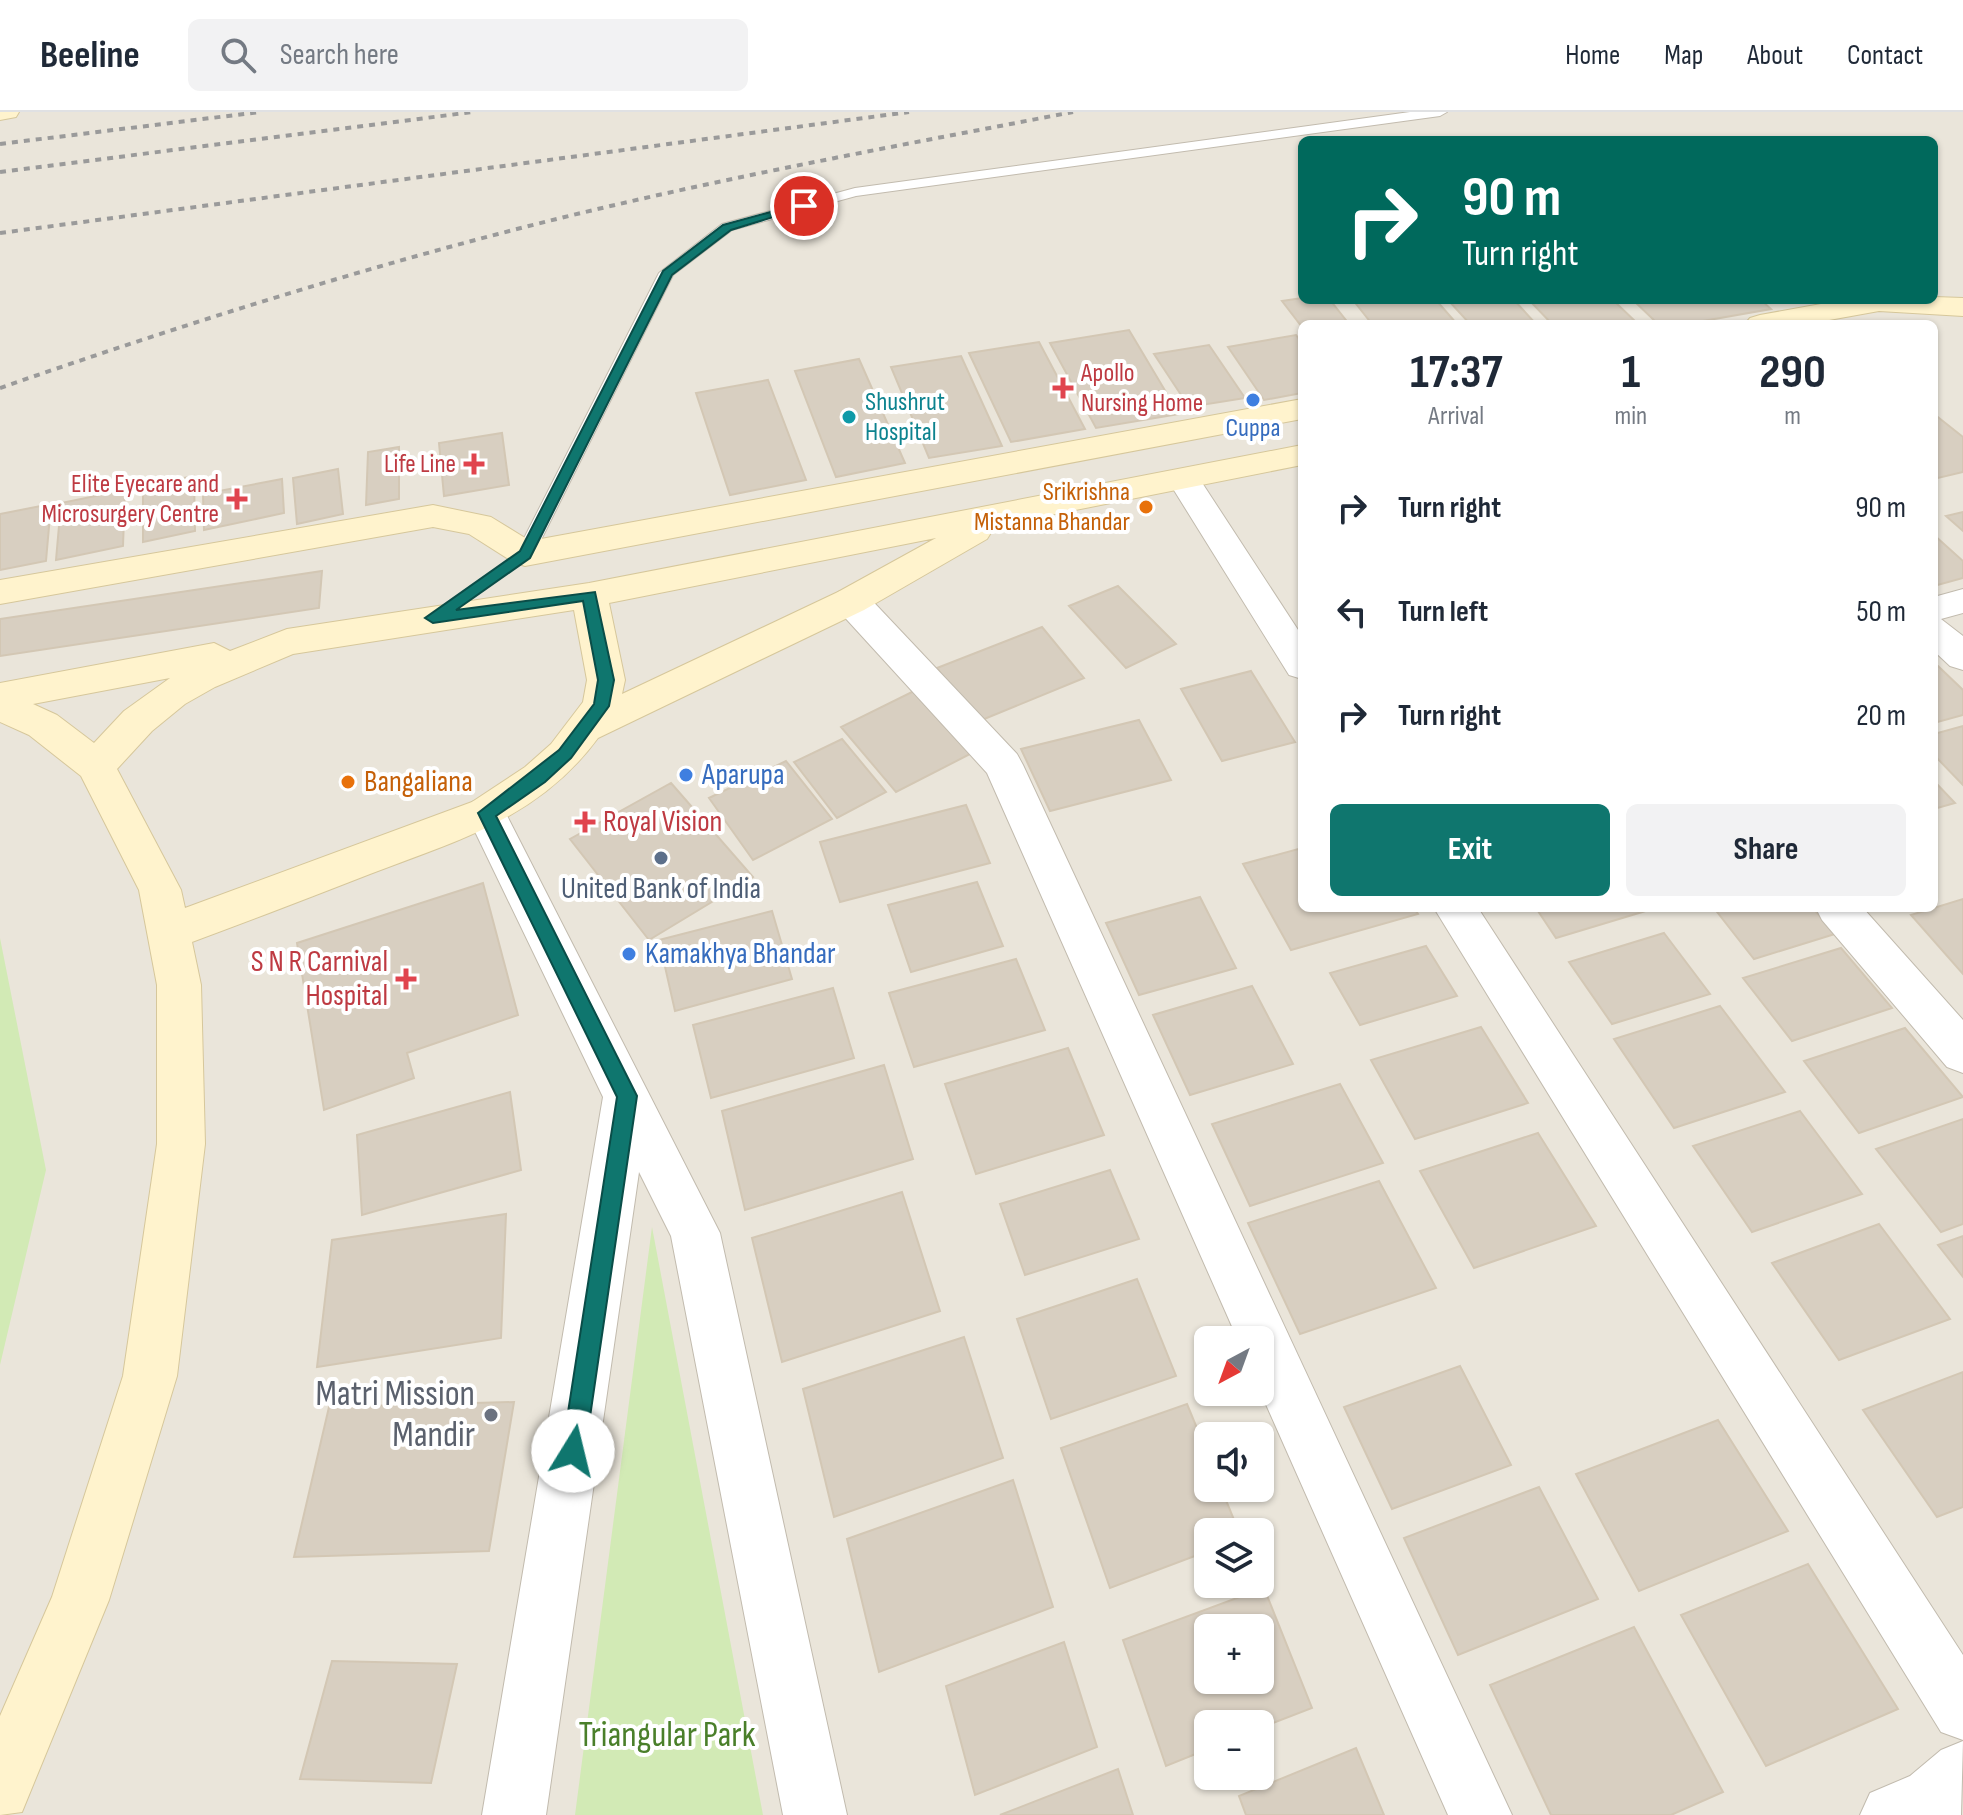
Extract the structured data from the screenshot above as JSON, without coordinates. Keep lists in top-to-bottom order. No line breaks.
{"parks":["Triangular Park"],"places":{"health":["Apollo Nursing Home","Life Line","Elite Eyecare and Microsurgery Centre","Royal Vision","S N R Carnival Hospital"],"other":["Cuppa","Shushrut Hospital","Srikrishna Mistanna Bhandar","Aparupa","Bangaliana","United Bank of India","Kamakhya Bhandar","Matri Mission Mandir"]},"north":"bottom left","page":{"header":"Beeline","search":"Search here","nav":["Home","Map","About","Contact"],"turn":["90 m","Turn right"],"eta":["17:37","Arrival","1","min","290","m"],"list":[{"name":"Turn right","value":"90 m"},{"name":"Turn left","value":"50 m"},{"name":"Turn right","value":"20 m"}],"buttons":["Exit","Share"],"map_buttons":["+","−"]}}
